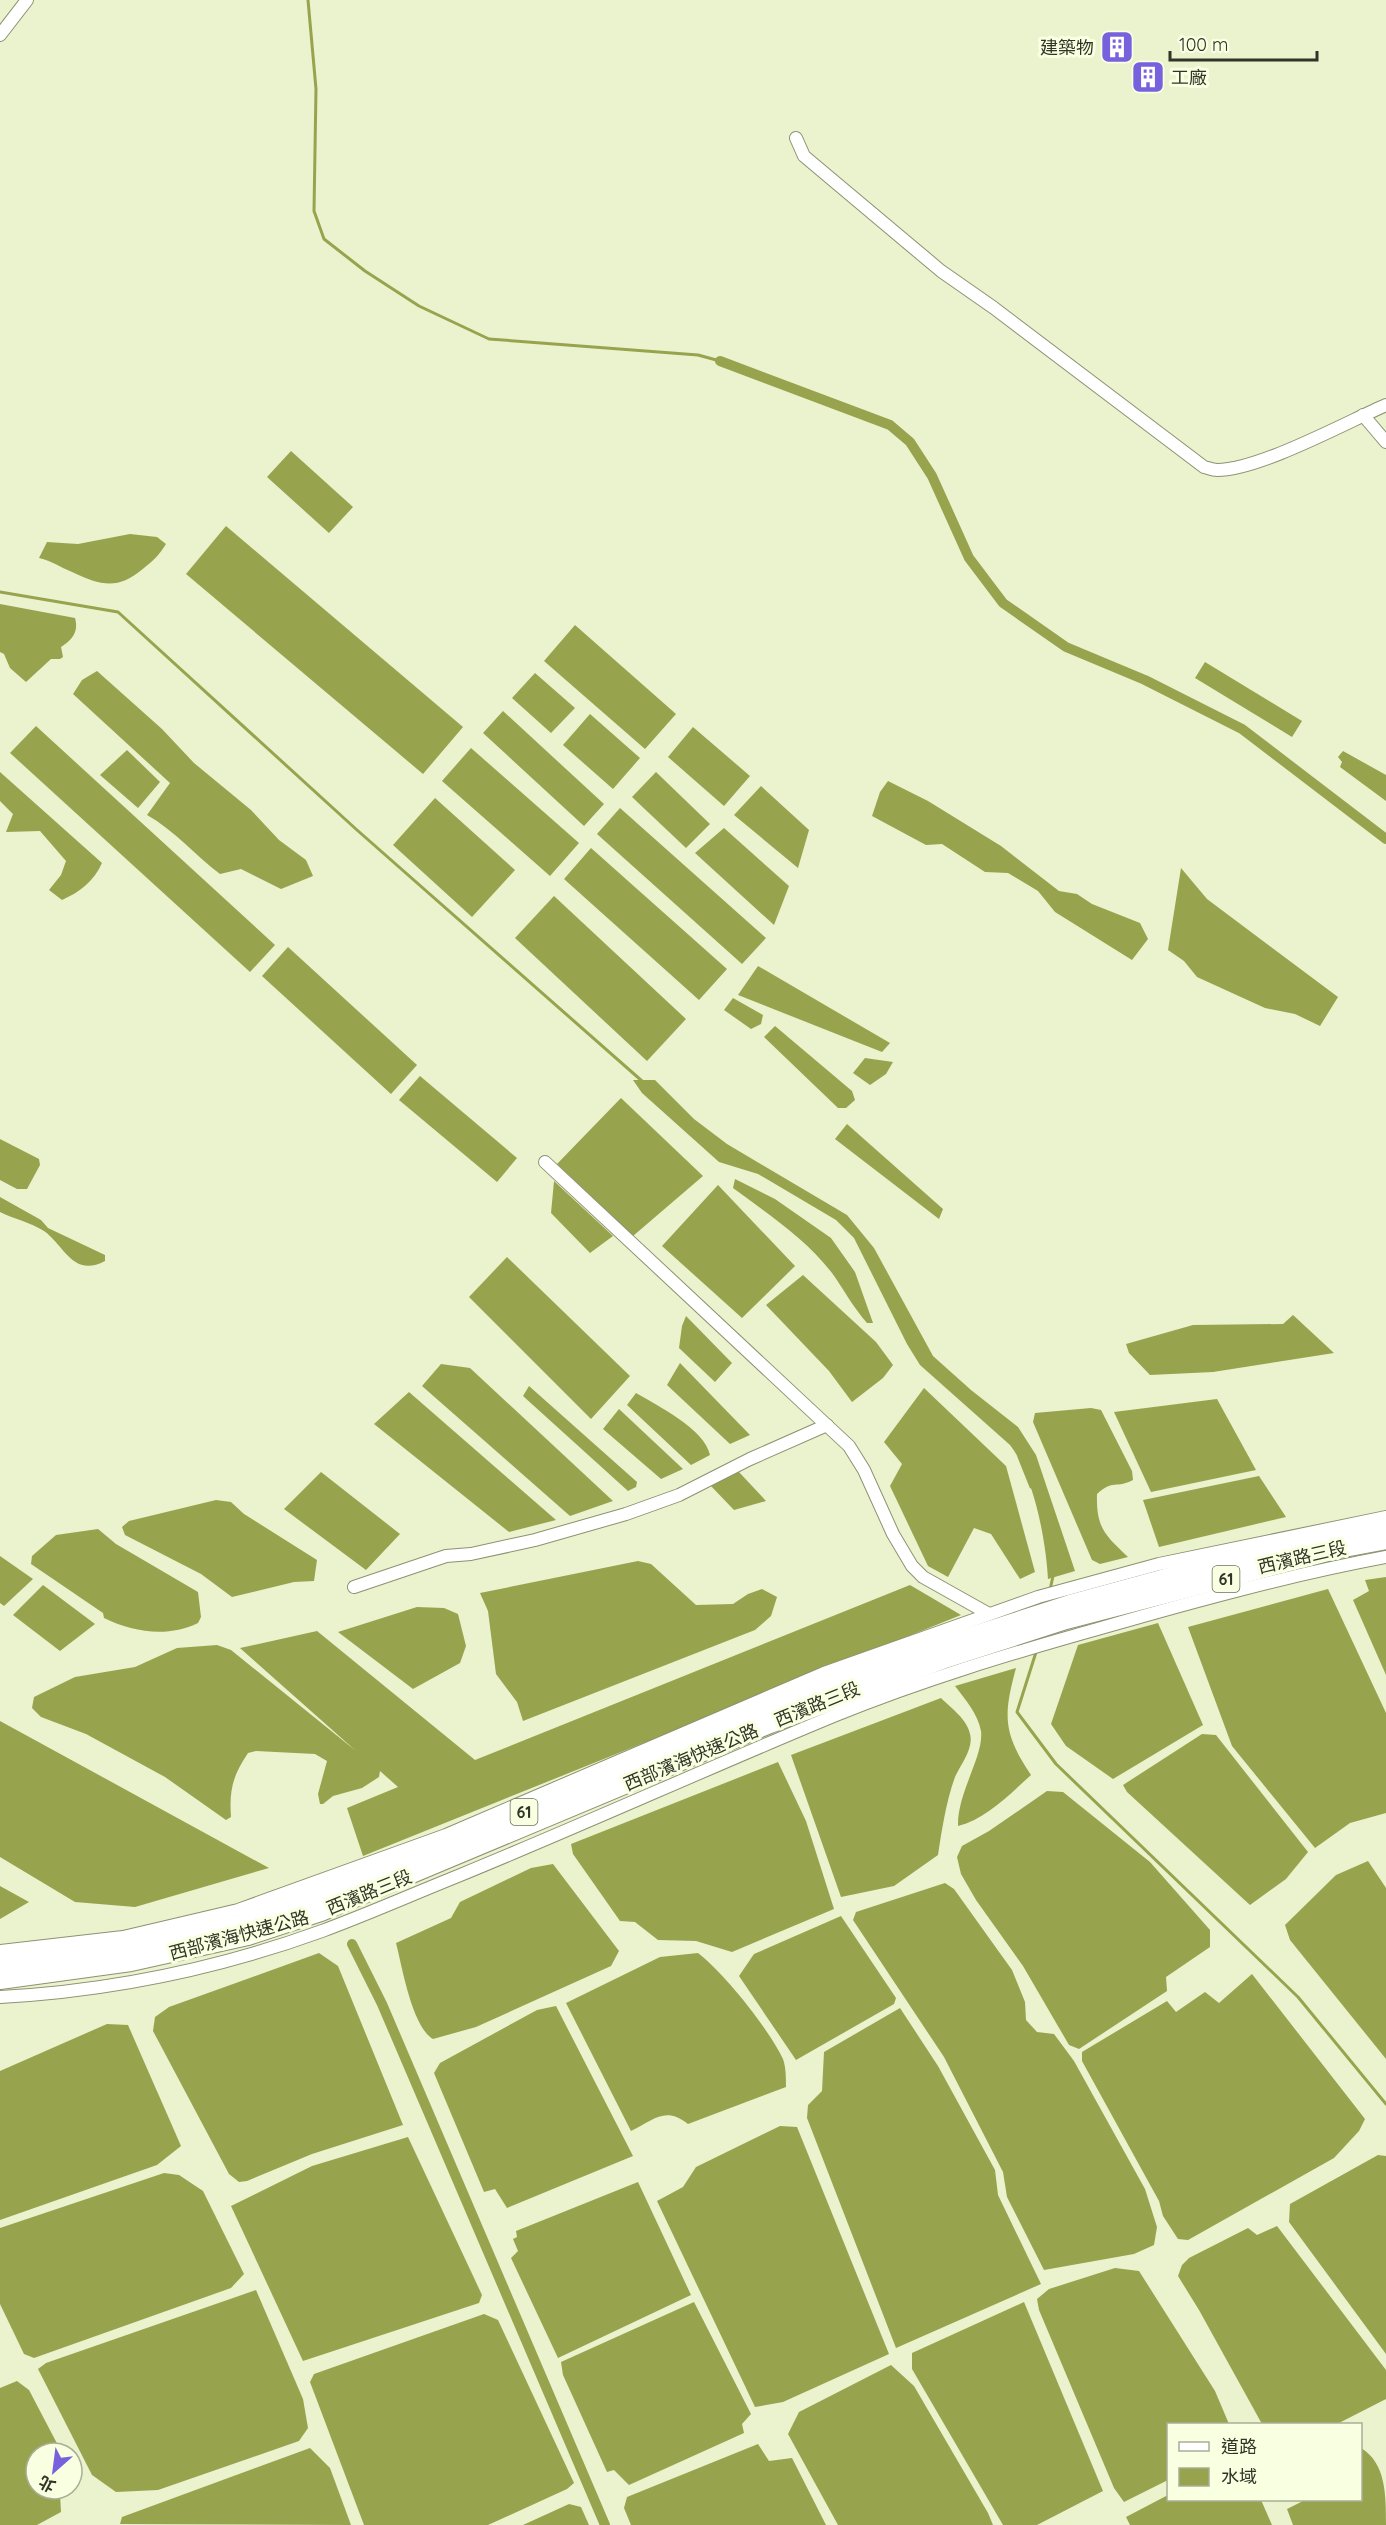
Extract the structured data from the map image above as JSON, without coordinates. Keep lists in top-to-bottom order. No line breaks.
{"streets":{"highway":["61","西部濱海快速公路"],"street":["西濱路三段"]},"crossings":[["西濱路三段","西部濱海快速公路"]],"places":{"building":["建築物","工廠"]},"legend":["道路","水域"],"scale_bar":"100 m","north":"bottom left"}
